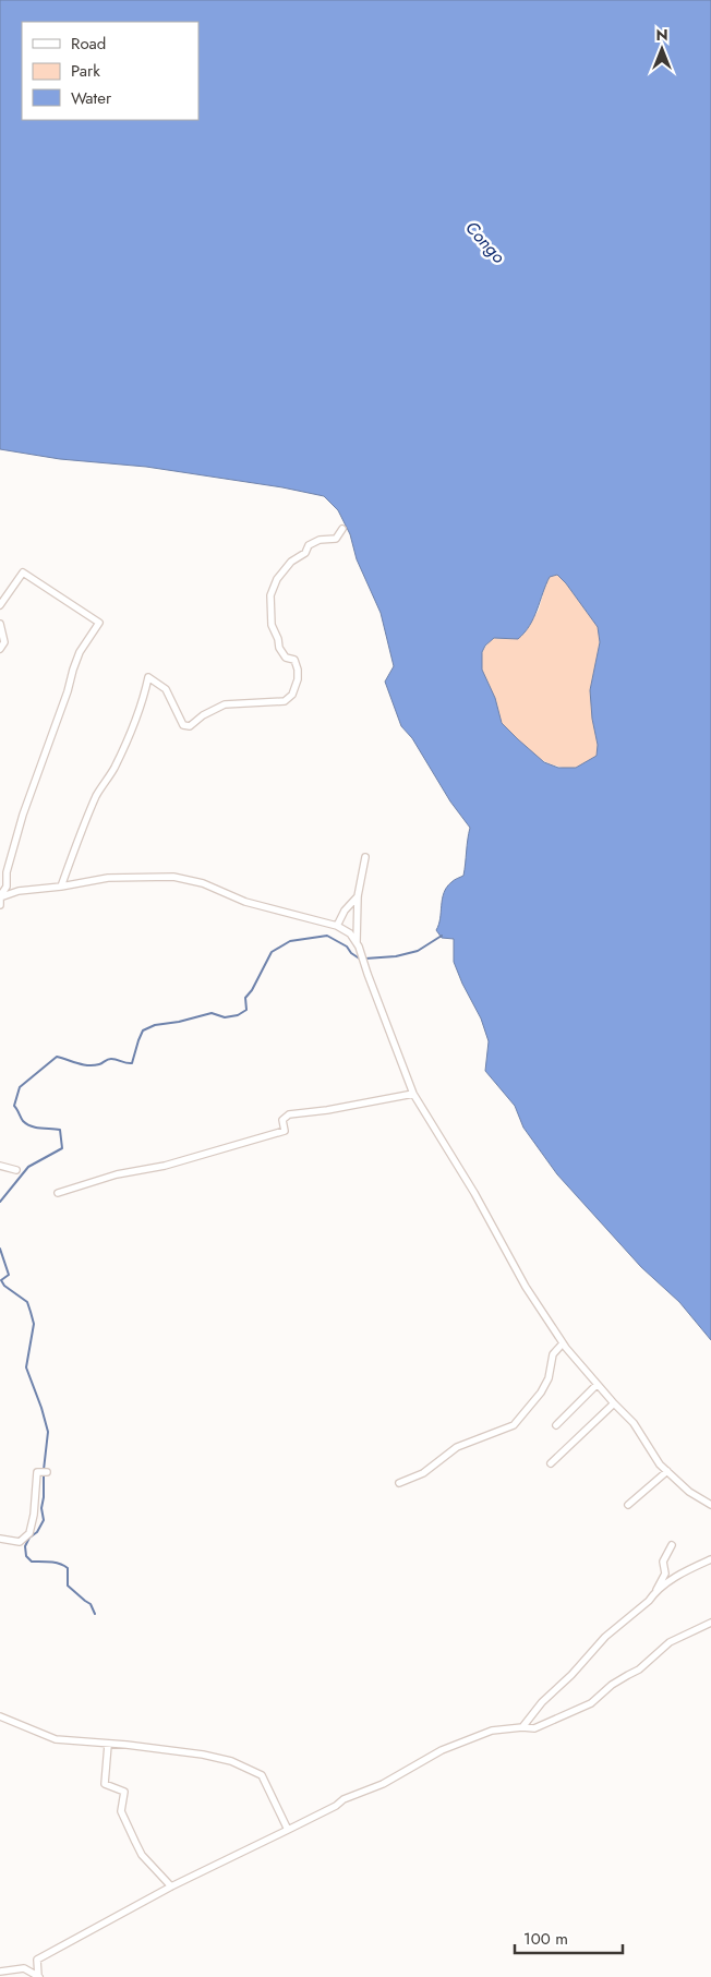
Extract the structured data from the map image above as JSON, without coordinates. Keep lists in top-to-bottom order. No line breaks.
{"water":["Congo"],"legend":["Road","Park","Water"],"scale_bar":"100 m","north":"top"}
